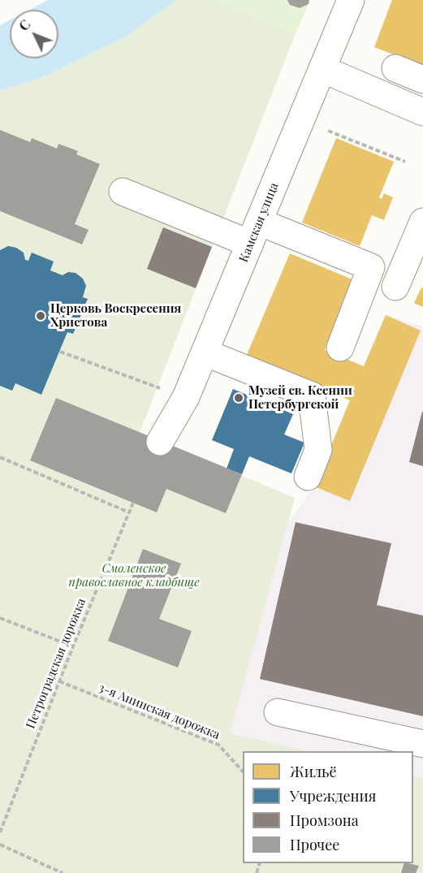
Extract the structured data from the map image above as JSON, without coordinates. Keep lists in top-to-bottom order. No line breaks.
{"streets":{"street":["Камская улица"],"path":["Петроградская дорожка","3-я Анинская дорожка"]},"crossings":[["Петроградская дорожка","3-я Анинская дорожка"]],"parks":["Смоленское православное кладбище"],"places":["Церковь Воскресения Христова","Музей св. Ксении Петербургской"],"legend":["Жильё","Учреждения","Промзона","Прочее"],"north":"top left"}
